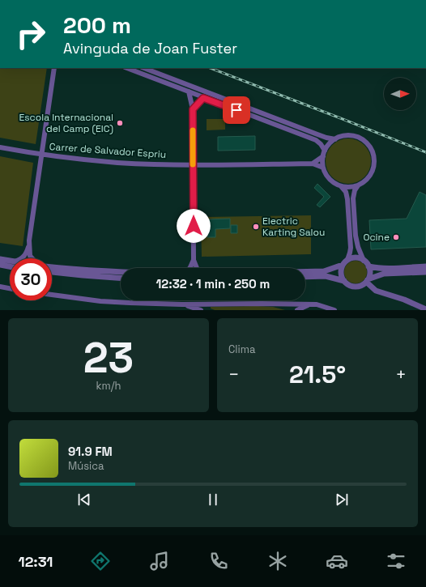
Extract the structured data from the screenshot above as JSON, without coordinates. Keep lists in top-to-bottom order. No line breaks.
{"streets":{"street":["Carrer de Salvador Espriu"]},"places":["Escola Internacional del Camp (EIC)","Electric Karting Salou","Ocine"],"north":"right","page":{"turn":["200 m","Avinguda de Joan Fuster"],"limit":"30","trip":"12:32 · 1 min · 250 m","tile":[["23","km/h"],"Clima"],"heat":["−","21.5°","+"],"song":["91.9 FM","Música"],"tabs":"12:31"}}
